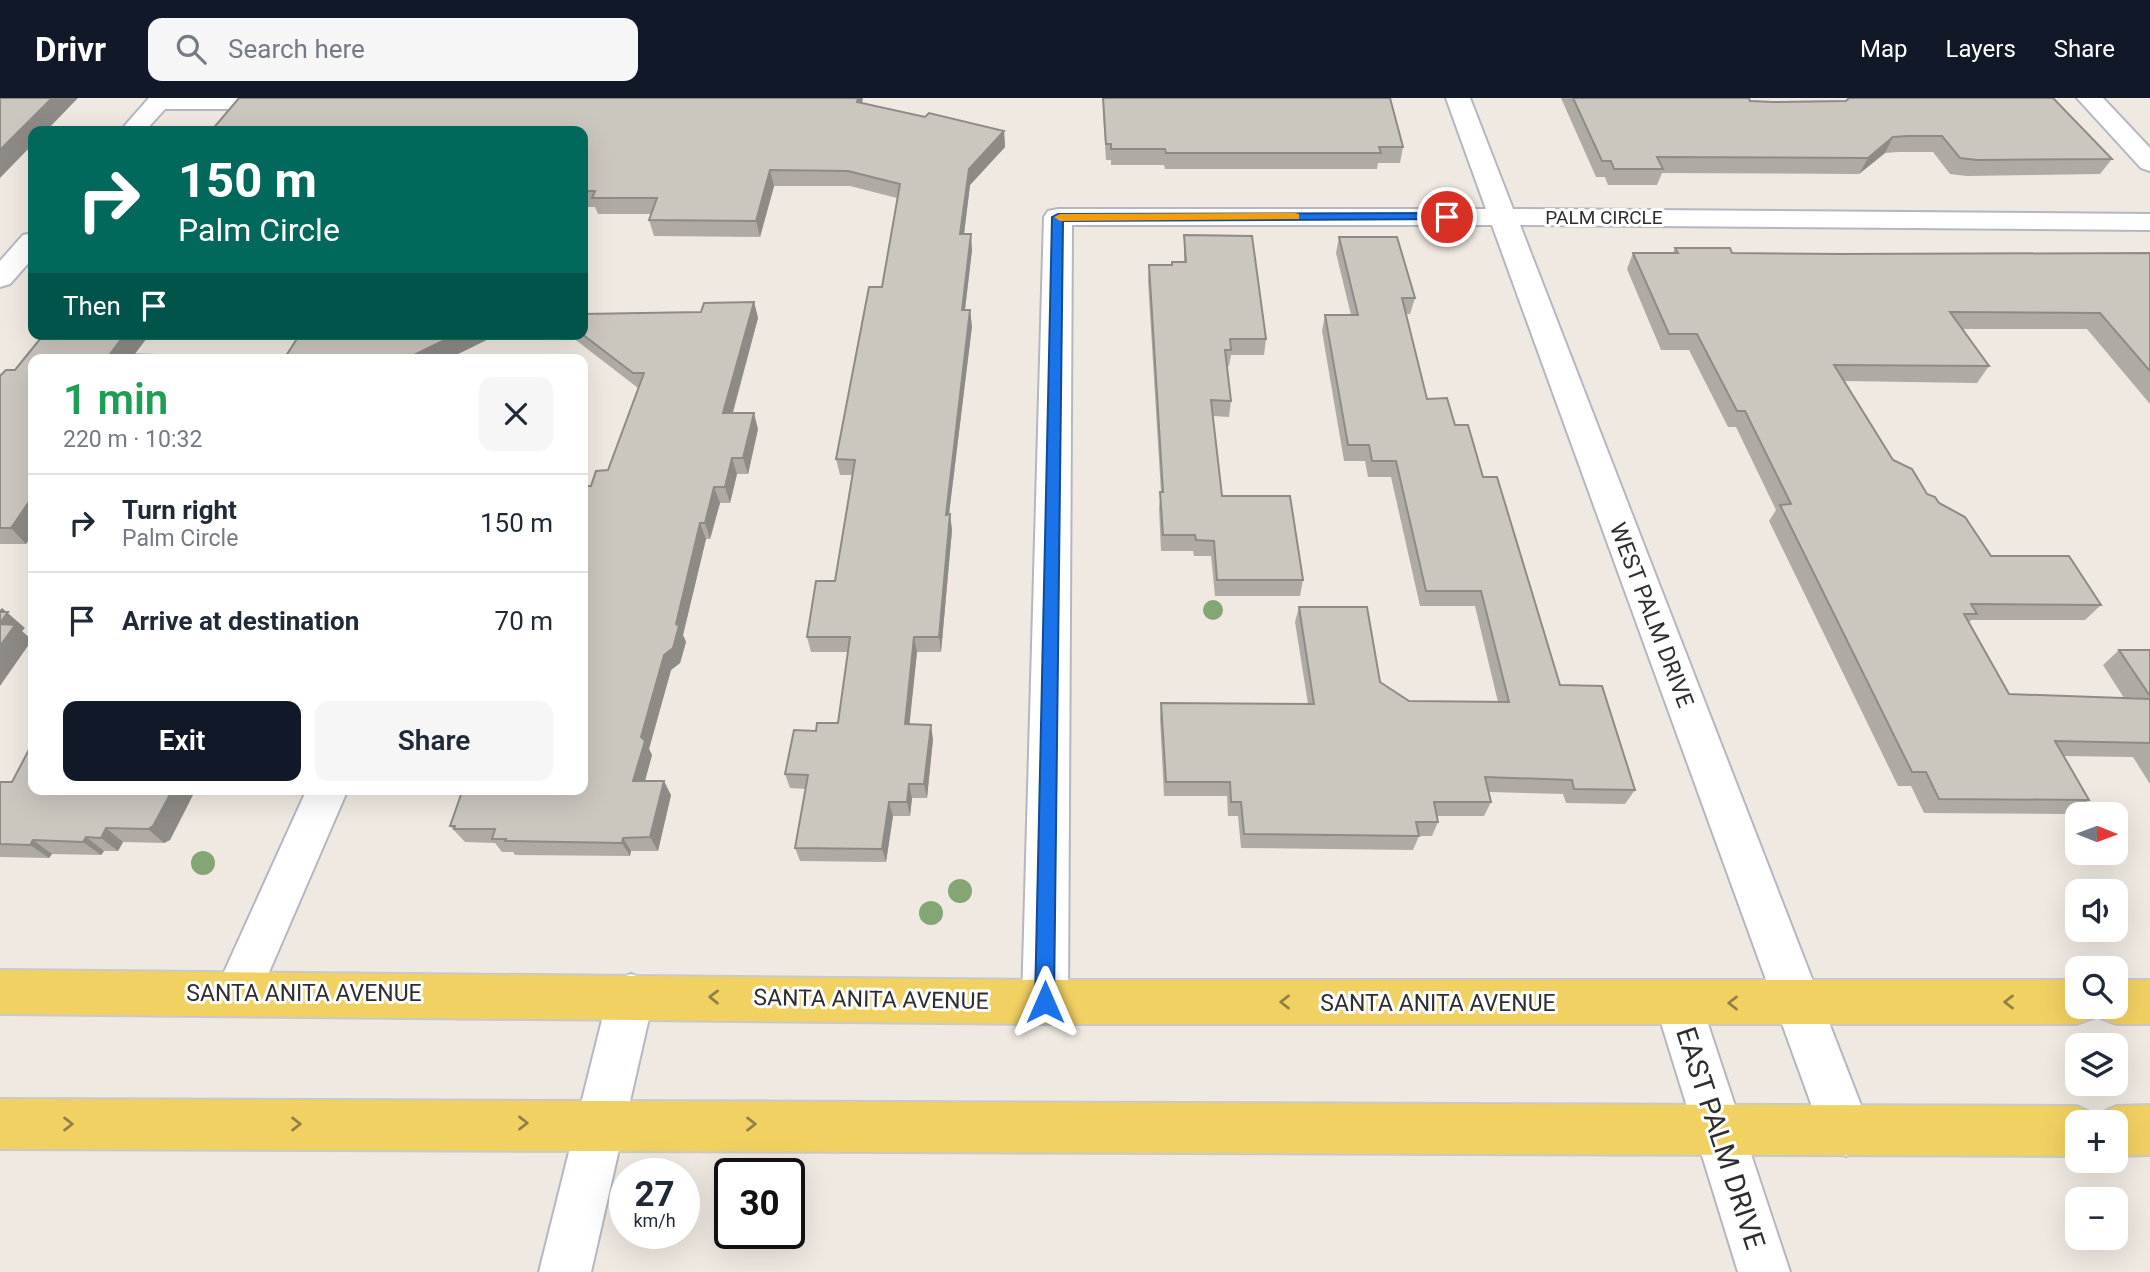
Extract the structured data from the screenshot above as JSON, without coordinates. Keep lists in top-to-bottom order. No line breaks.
{"streets":{"main road":["SANTA ANITA AVENUE"],"street":["PALM CIRCLE","WEST PALM DRIVE","EAST PALM DRIVE"]},"crossings":[["PALM CIRCLE","WEST PALM DRIVE"],["PALM CIRCLE","SANTA ANITA AVENUE"],["WEST PALM DRIVE","SANTA ANITA AVENUE"],["SANTA ANITA AVENUE","EAST PALM DRIVE"]],"north":"right","page":{"header":"Drivr","search":"Search here","nav":["Map","Layers","Share"],"turn":["150 m","Palm Circle"],"then":"Then","heading":["1 min","220 m · 10:32"],"list":[{"name":"Turn right","note":"Palm Circle","value":"150 m"},{"name":"Arrive at destination","value":"70 m"}],"buttons":["Exit","Share"],"map_buttons":["+","−"],"speed":"27 km/h","limit":"30"}}
